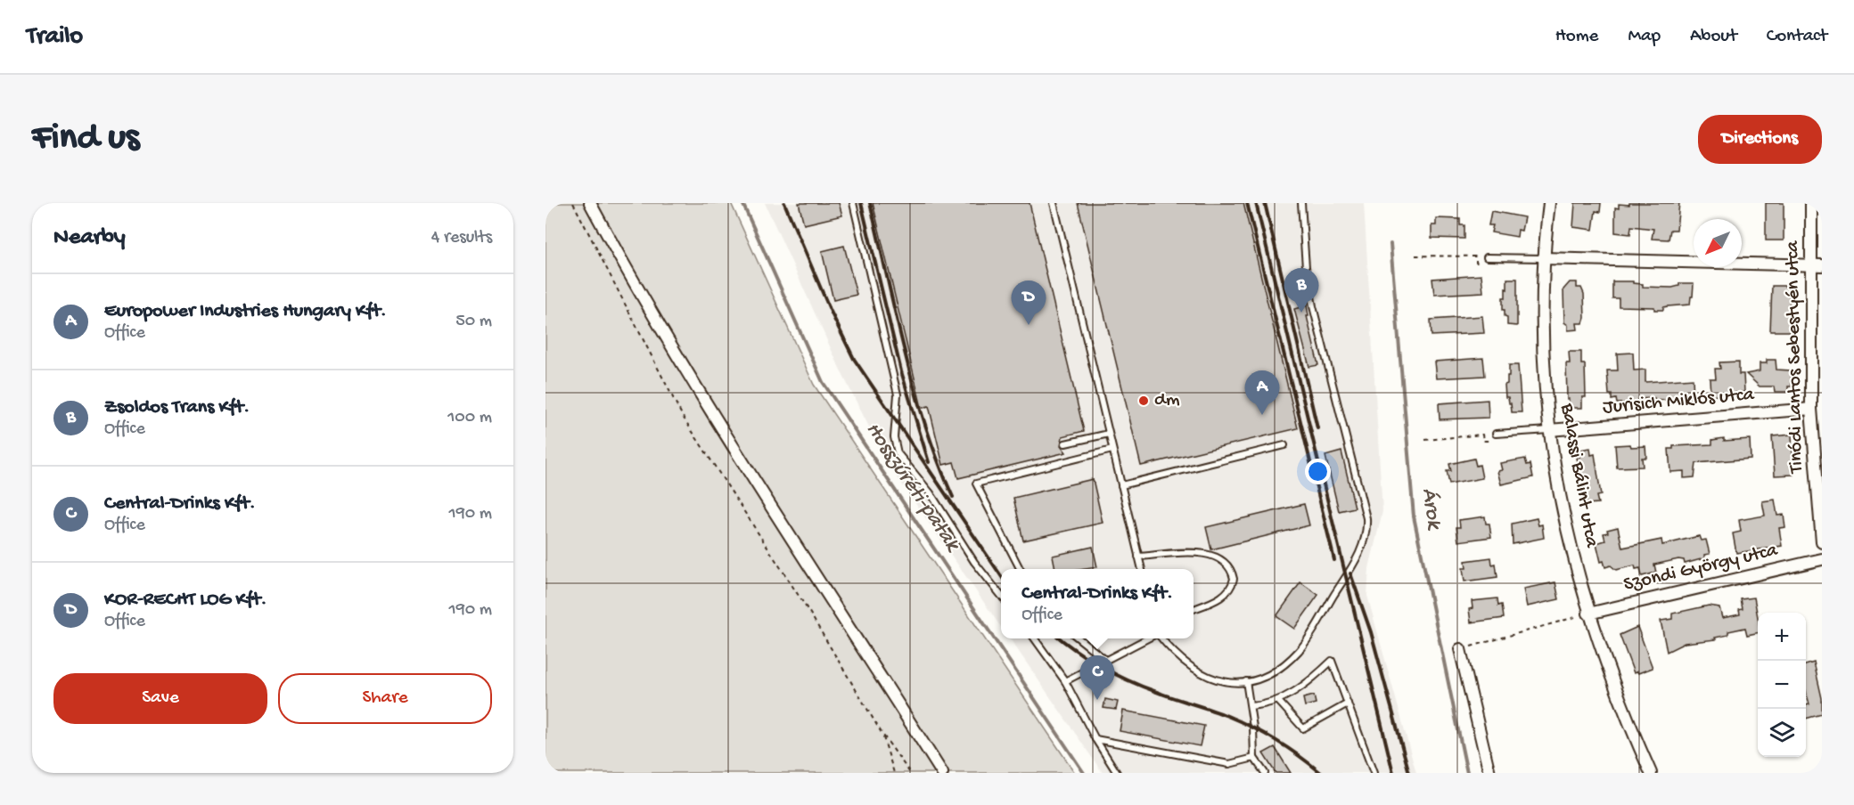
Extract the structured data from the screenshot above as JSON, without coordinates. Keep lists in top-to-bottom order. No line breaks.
{"streets":{"street":["Tinódi Lantos Sebestyén utca","Jurisich Miklós utca","Balassi Bálint utca","Szondi György utca"]},"crossings":[["Tinódi Lantos Sebestyén utca","Jurisich Miklós utca"],["Jurisich Miklós utca","Balassi Bálint utca"],["Balassi Bálint utca","Szondi György utca"]],"water":["Hosszúréti-patak","Árok"],"places":["dm"],"north":"bottom left","page":{"header":"Trailo","nav":["Home","Map","About","Contact"],"buttons":["Directions",["Save","Share"]],"title":"Find us","heading":["Nearby","4 results"],"pins":["B","D","A","C"],"list":[{"mark":"A","name":"Europower Industries Hungary Kft.","note":"Office","value":"50 m"},{"mark":"B","name":"Zsoldos Trans Kft.","note":"Office","value":"100 m"},{"mark":"C","name":"Central-Drinks Kft.","note":"Office","value":"190 m"},{"mark":"D","name":"KOR-RECHT LOG Kft.","note":"Office","value":"190 m"}],"popup":["Central-Drinks Kft.","Office"],"map_buttons":["+","−"]}}
